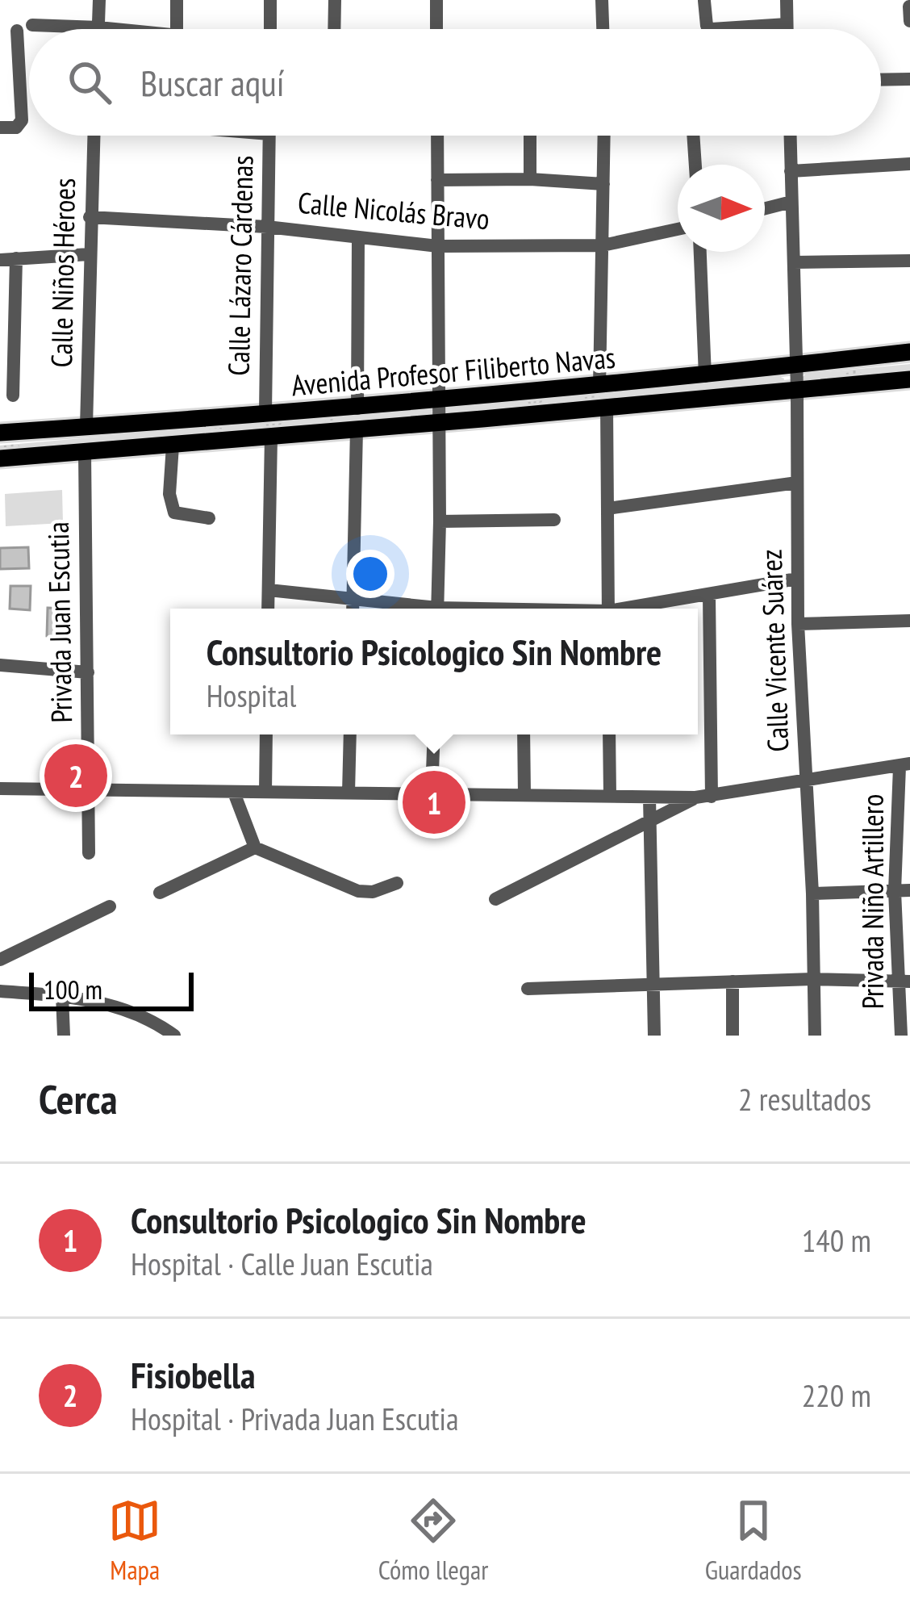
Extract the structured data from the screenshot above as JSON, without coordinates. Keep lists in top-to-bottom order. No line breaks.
{"streets":{"main road":["Avenida Profesor Filiberto Navas"],"street":["Calle Nicolás Bravo","Calle Lázaro Cárdenas","Calle Niños Héroes","Privada Juan Escutia","Calle Vicente Suárez","Privada Niño Artillero"]},"crossings":[["Calle Nicolás Bravo","Calle Lázaro Cárdenas"],["Calle Nicolás Bravo","Calle Niños Héroes"],["Calle Lázaro Cárdenas","Avenida Profesor Filiberto Navas"],["Calle Niños Héroes","Avenida Profesor Filiberto Navas"],["Avenida Profesor Filiberto Navas","Privada Juan Escutia"],["Avenida Profesor Filiberto Navas","Calle Vicente Suárez"]],"scale_bar":"100 m","north":"right","page":{"search":"Buscar aquí","popup":["Consultorio Psicologico Sin Nombre","Hospital"],"pins":["2","1"],"scale":"100 m","heading":["Cerca","2 resultados"],"list":[{"mark":"1","name":"Consultorio Psicologico Sin Nombre","note":"Hospital · Calle Juan Escutia","value":"140 m"},{"mark":"2","name":"Fisiobella","note":"Hospital · Privada Juan Escutia","value":"220 m"}],"nav":["Mapa","Cómo llegar","Guardados"]}}
